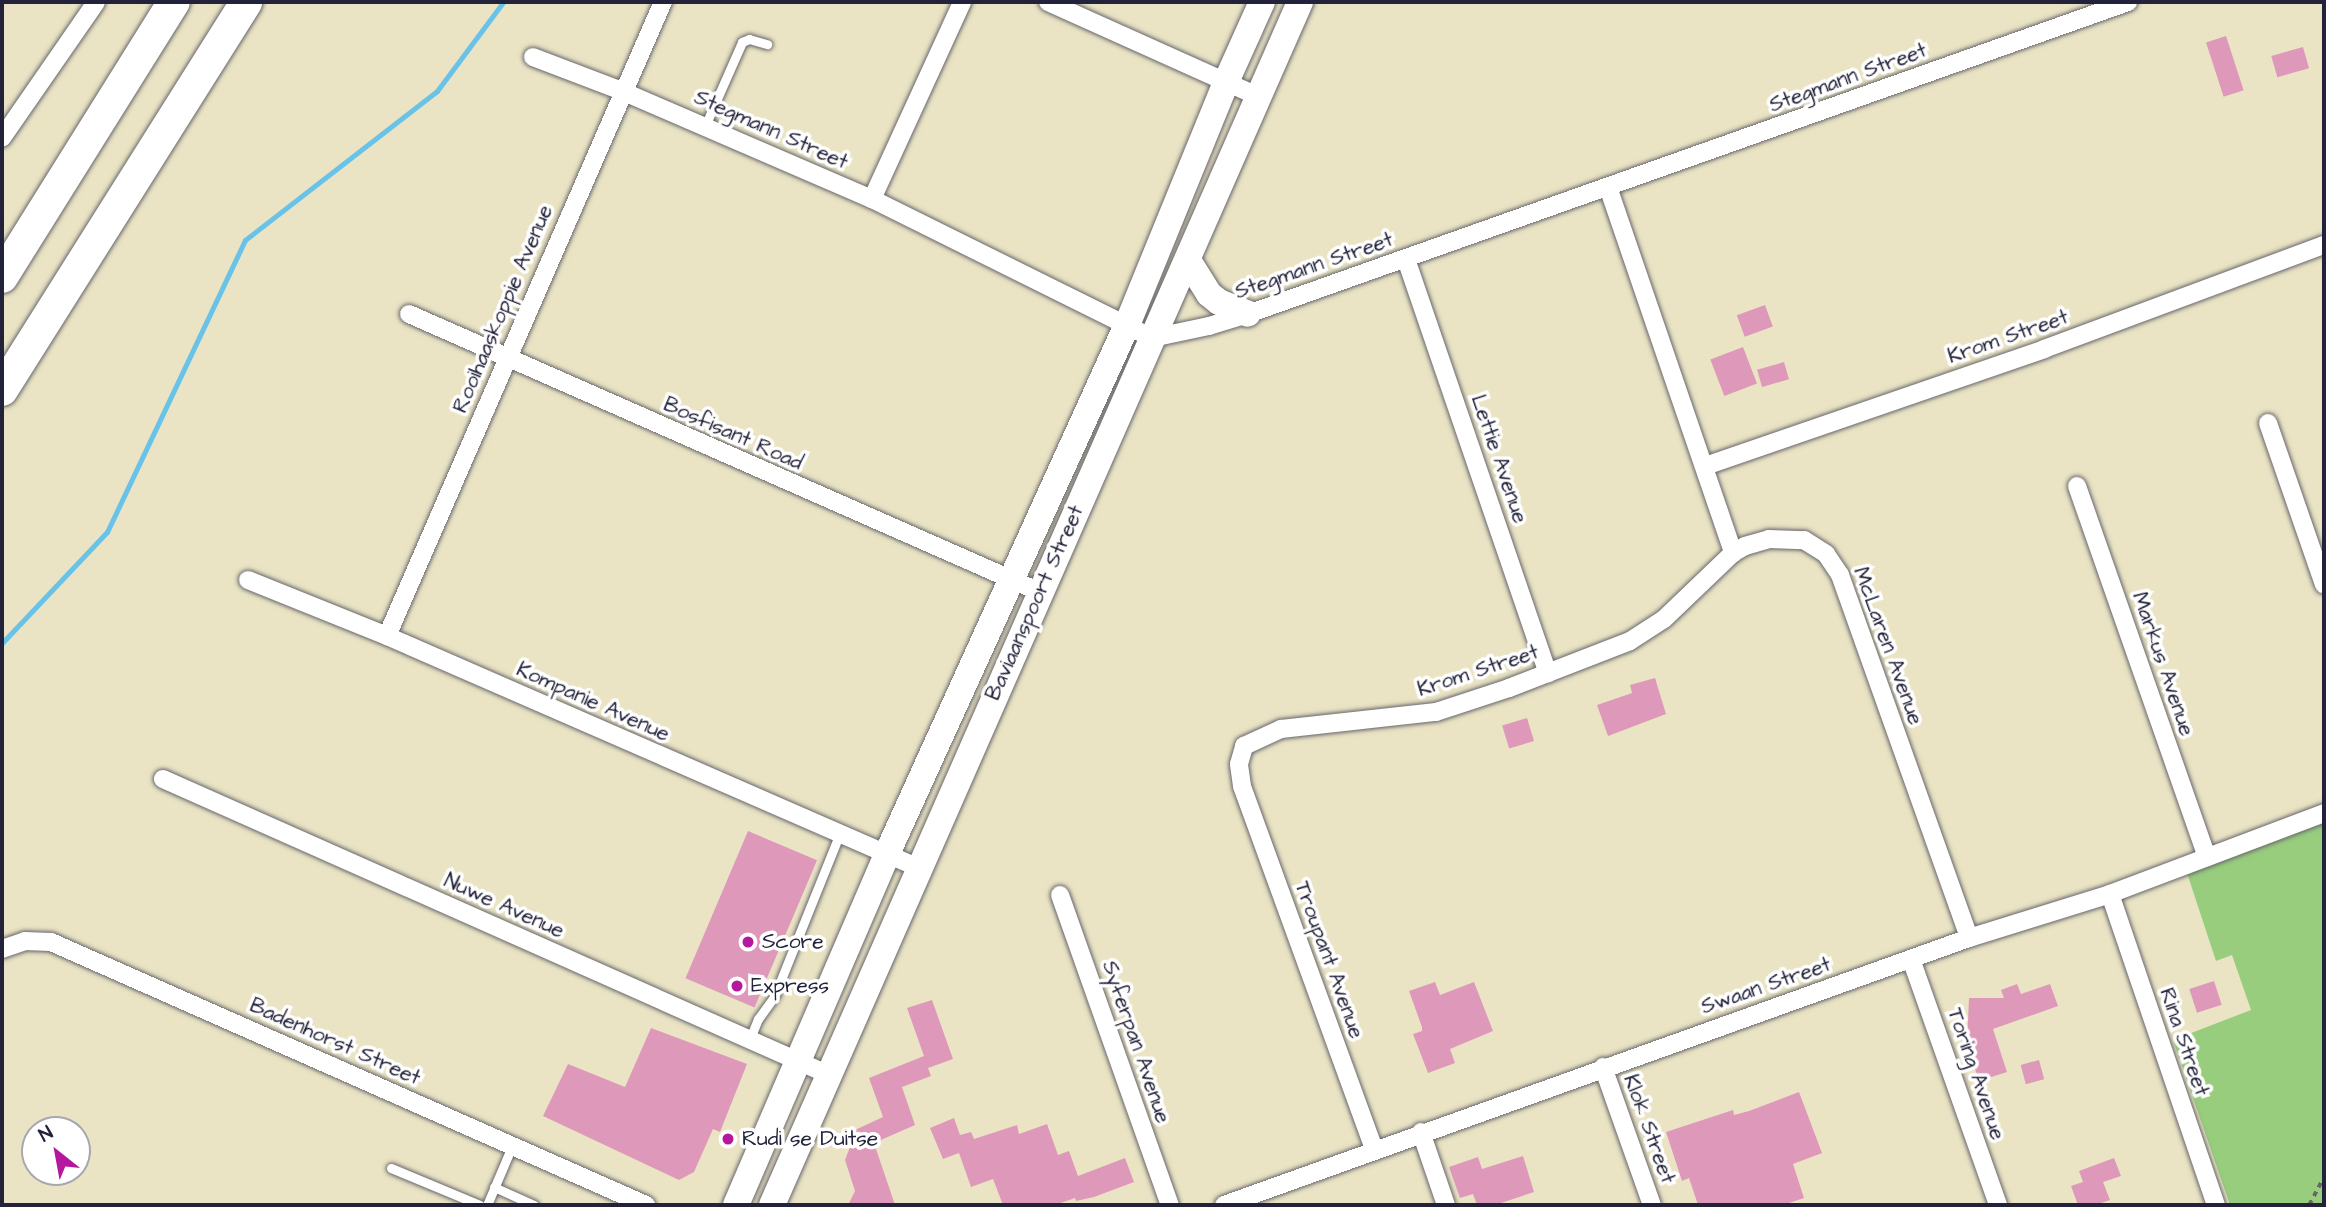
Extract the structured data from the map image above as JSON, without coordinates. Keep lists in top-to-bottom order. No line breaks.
{"streets":{"main road":["Baviaanspoort Street"],"street":["Stegmann Street","Rooihaaskoppie Avenue","Krom Street","Bosfisant Road","Lettie Avenue","McLaren Avenue","Markus Avenue","Kompanie Avenue","Nuwe Avenue","Troupant Avenue","Swaan Street","Badenhorst Street","Syferpan Avenue","Rina Street","Toring Avenue","Klok Street"]},"crossings":[["Stegmann Street","Rooihaaskoppie Avenue"],["Stegmann Street","Lettie Avenue"],["Stegmann Street","Baviaanspoort Street"],["Rooihaaskoppie Avenue","Bosfisant Road"],["Rooihaaskoppie Avenue","Kompanie Avenue"],["Krom Street","Lettie Avenue"],["Krom Street","McLaren Avenue"],["Krom Street","Troupant Avenue"],["Bosfisant Road","Baviaanspoort Street"],["Baviaanspoort Street","Kompanie Avenue"],["Baviaanspoort Street","Nuwe Avenue"],["McLaren Avenue","Swaan Street"],["Markus Avenue","Swaan Street"],["Troupant Avenue","Swaan Street"],["Swaan Street","Rina Street"],["Swaan Street","Toring Avenue"],["Swaan Street","Klok Street"]],"places":["Score","Express","Rudi se Duitse"],"north":"top left"}
